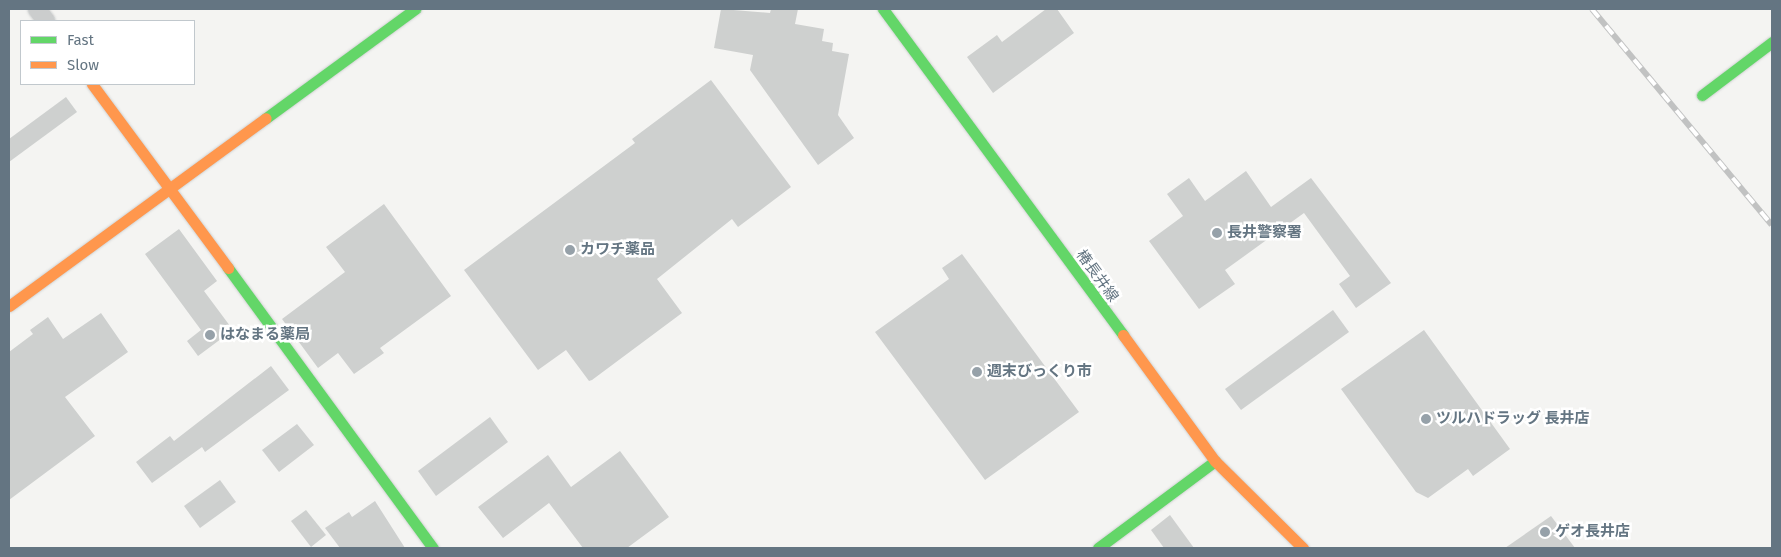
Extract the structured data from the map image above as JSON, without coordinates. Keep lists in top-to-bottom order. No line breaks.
{"streets":{"street":["椿長井線"]},"places":["長井警察署","カワチ薬品","はなまる薬局","週末びっくり市","ツルハドラッグ 長井店","ゲオ長井店"],"legend":["Fast","Slow"]}
